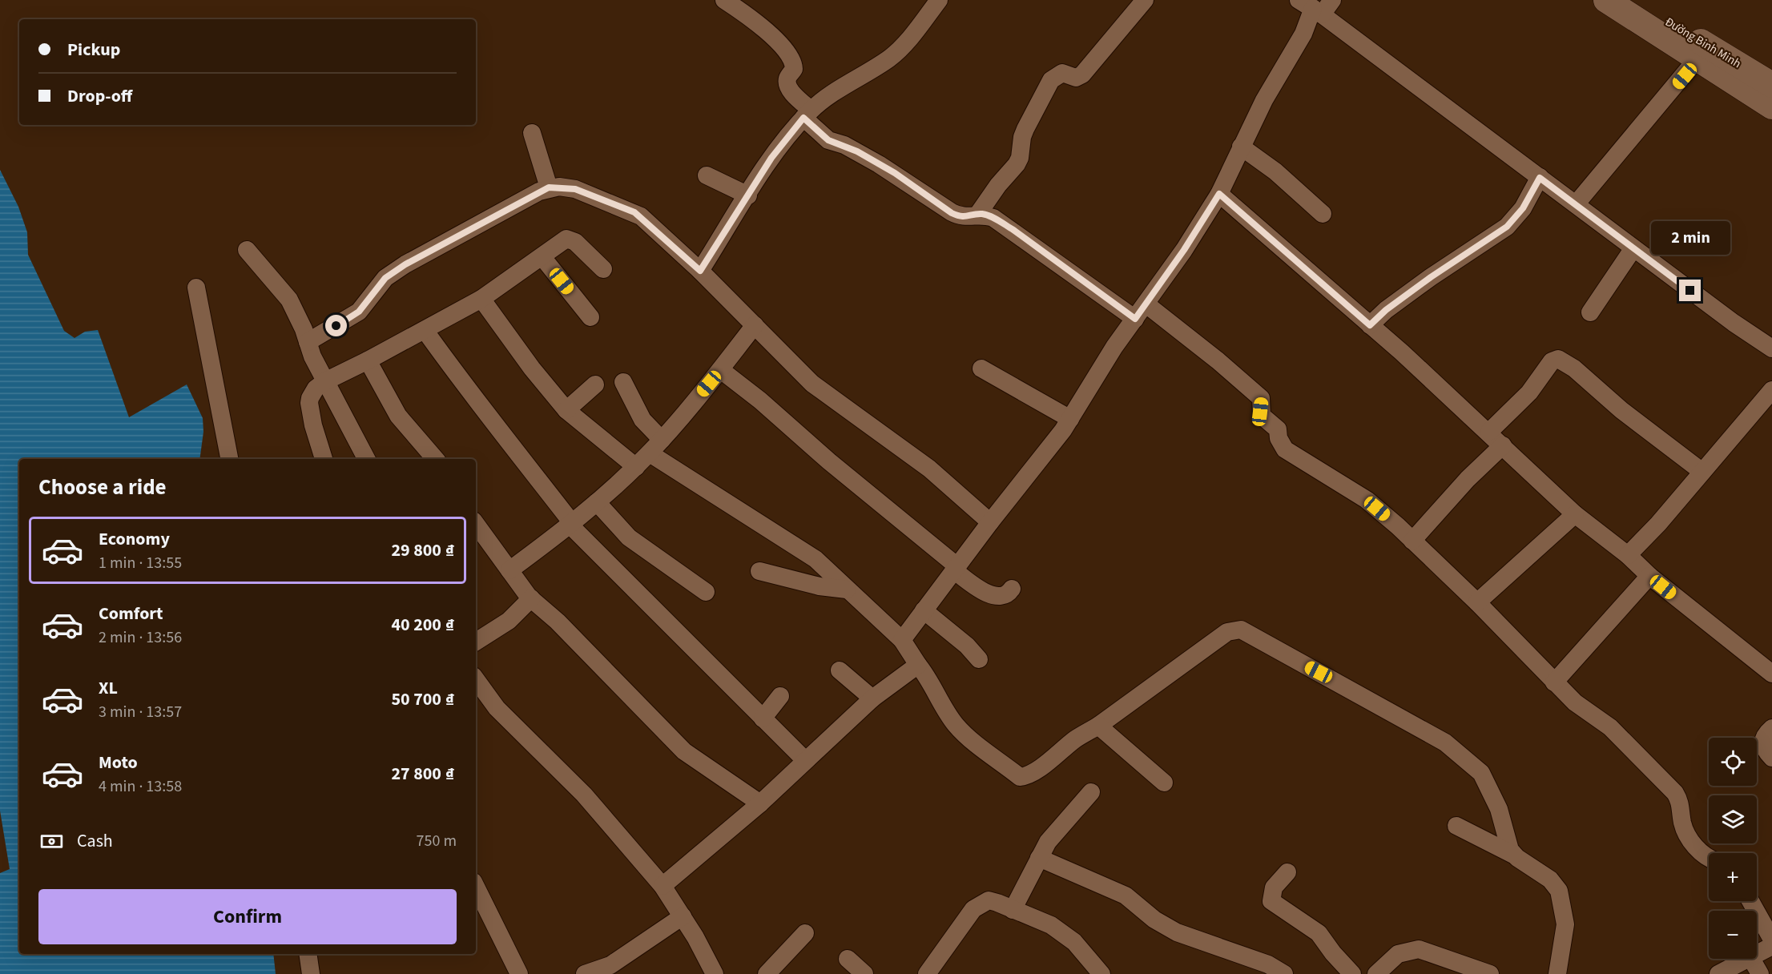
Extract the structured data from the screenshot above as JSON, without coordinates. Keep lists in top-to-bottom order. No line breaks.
{"streets":{"main road":["Đường Binh Minh"]},"page":{"banner":["Pickup","Drop-off"],"bubble":"2 min","heading":"Choose a ride","list":[{"name":"Economy","note":"1 min · 13:55","value":"29 800 ₫"},{"name":"Comfort","note":"2 min · 13:56","value":"40 200 ₫"},{"name":"XL","note":"3 min · 13:57","value":"50 700 ₫"},{"name":"Moto","note":"4 min · 13:58","value":"27 800 ₫"}],"map_buttons":["+","−"],"pay":["Cash","750 m"],"buttons":"Confirm"}}
